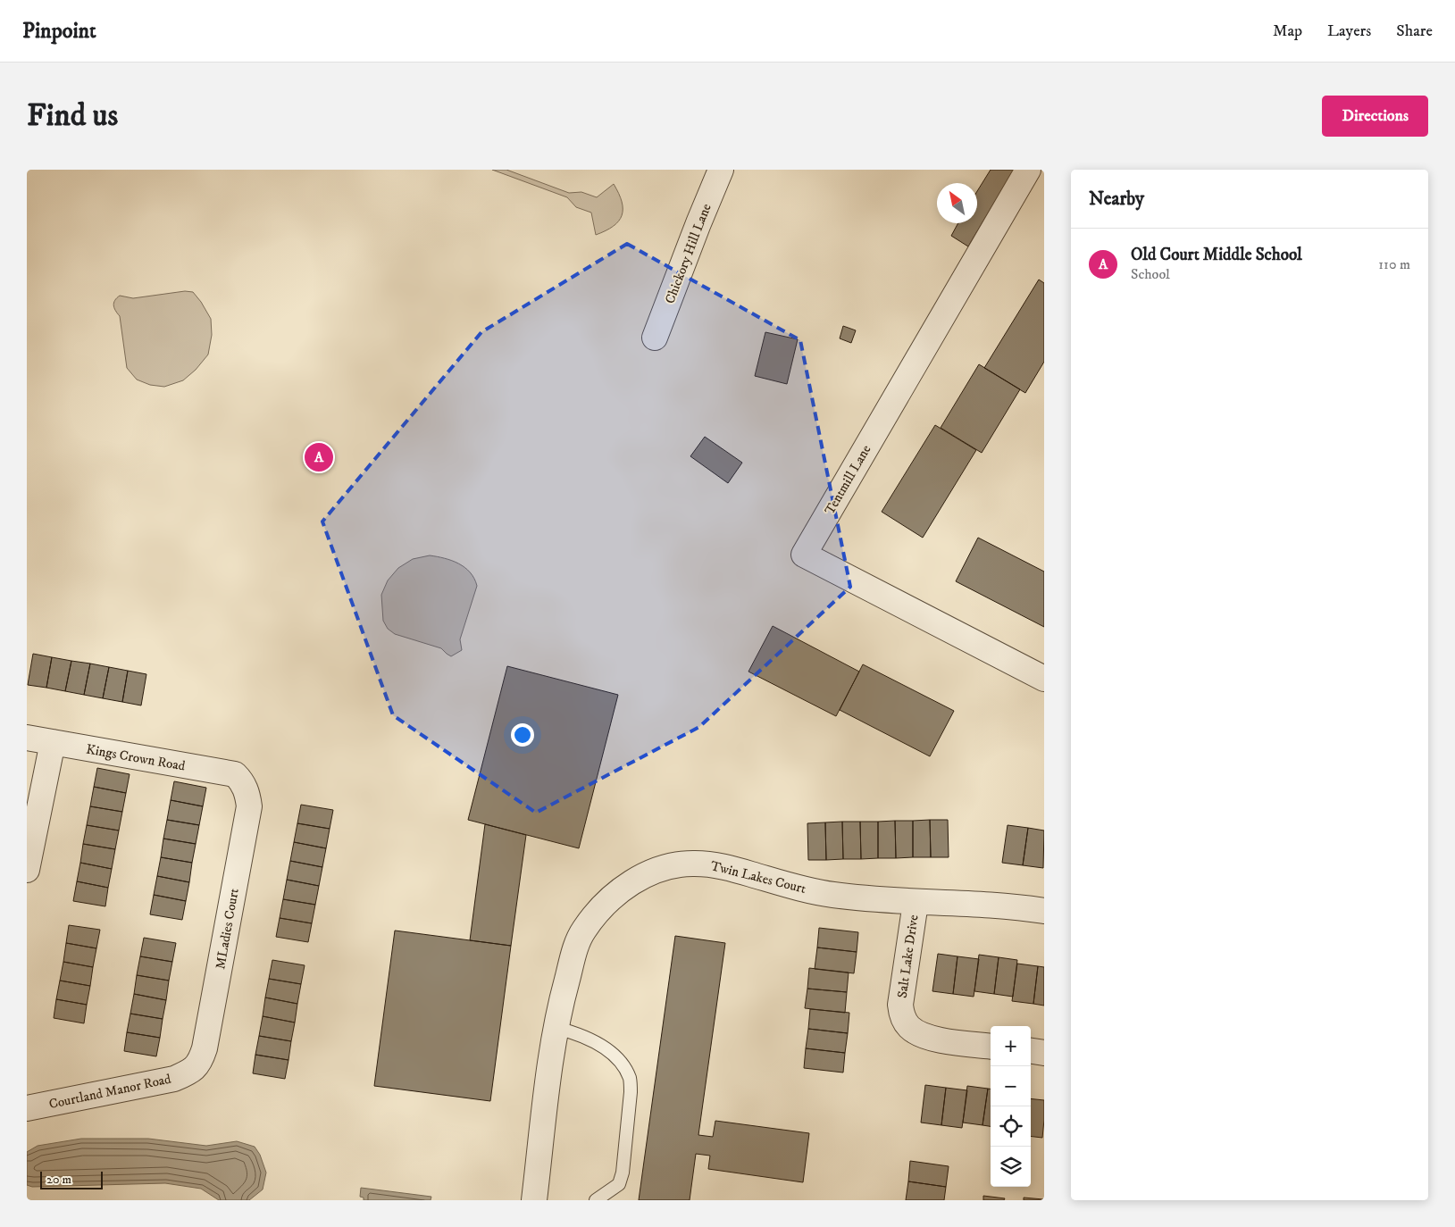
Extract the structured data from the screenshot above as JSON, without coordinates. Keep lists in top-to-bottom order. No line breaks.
{"streets":{"street":["Chickory Hill Lane","Tentmill Lane","Kings Crown Road","Twin Lakes Court","MLadies Court","Salt Lake Drive","Courtland Manor Road"]},"crossings":[["Kings Crown Road","MLadies Court"],["Twin Lakes Court","Salt Lake Drive"],["MLadies Court","Courtland Manor Road"]],"scale_bar":"20 m","north":"top left","page":{"header":"Pinpoint","nav":["Map","Layers","Share"],"buttons":"Directions","title":"Find us","heading":"Nearby","list":[{"mark":"A","name":"Old Court Middle School","note":"School","value":"110 m"}],"pins":"A","map_buttons":["+","−"],"scale":"20 m"}}
